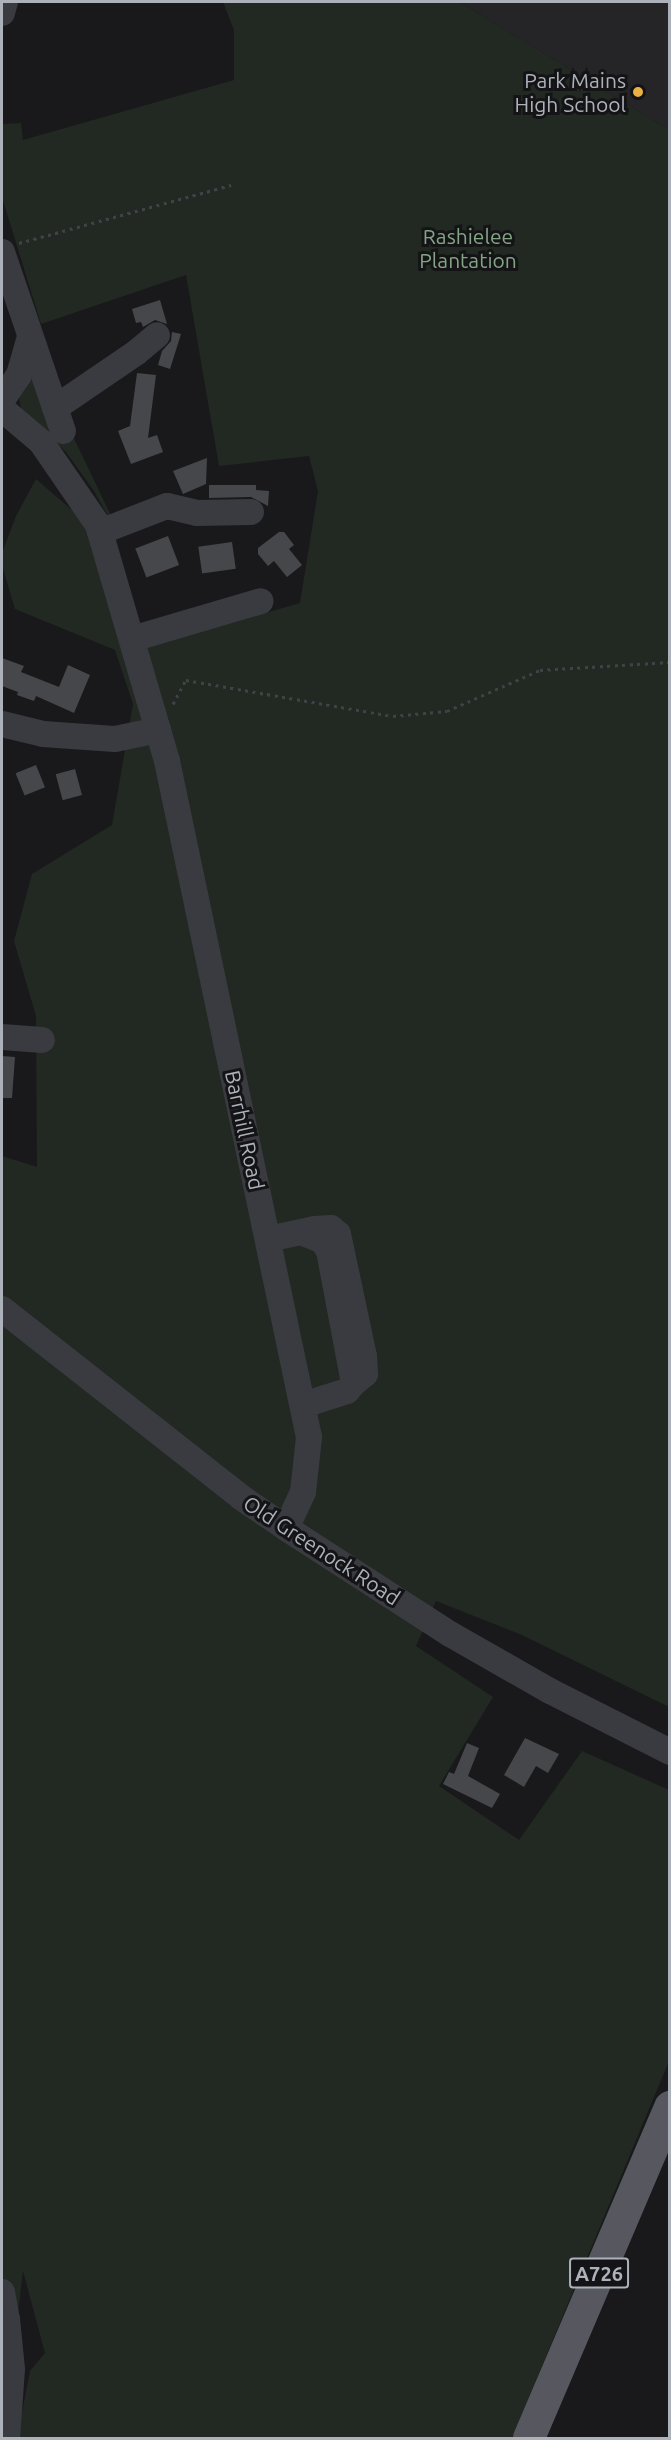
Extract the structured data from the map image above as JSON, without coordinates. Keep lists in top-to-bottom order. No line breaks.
{"streets":{"main road":["A726"],"street":["Barrhill Road","Old Greenock Road"]},"crossings":[["Barrhill Road","Old Greenock Road"]],"parks":["Rashielee Plantation"],"places":["Park Mains High School"]}
